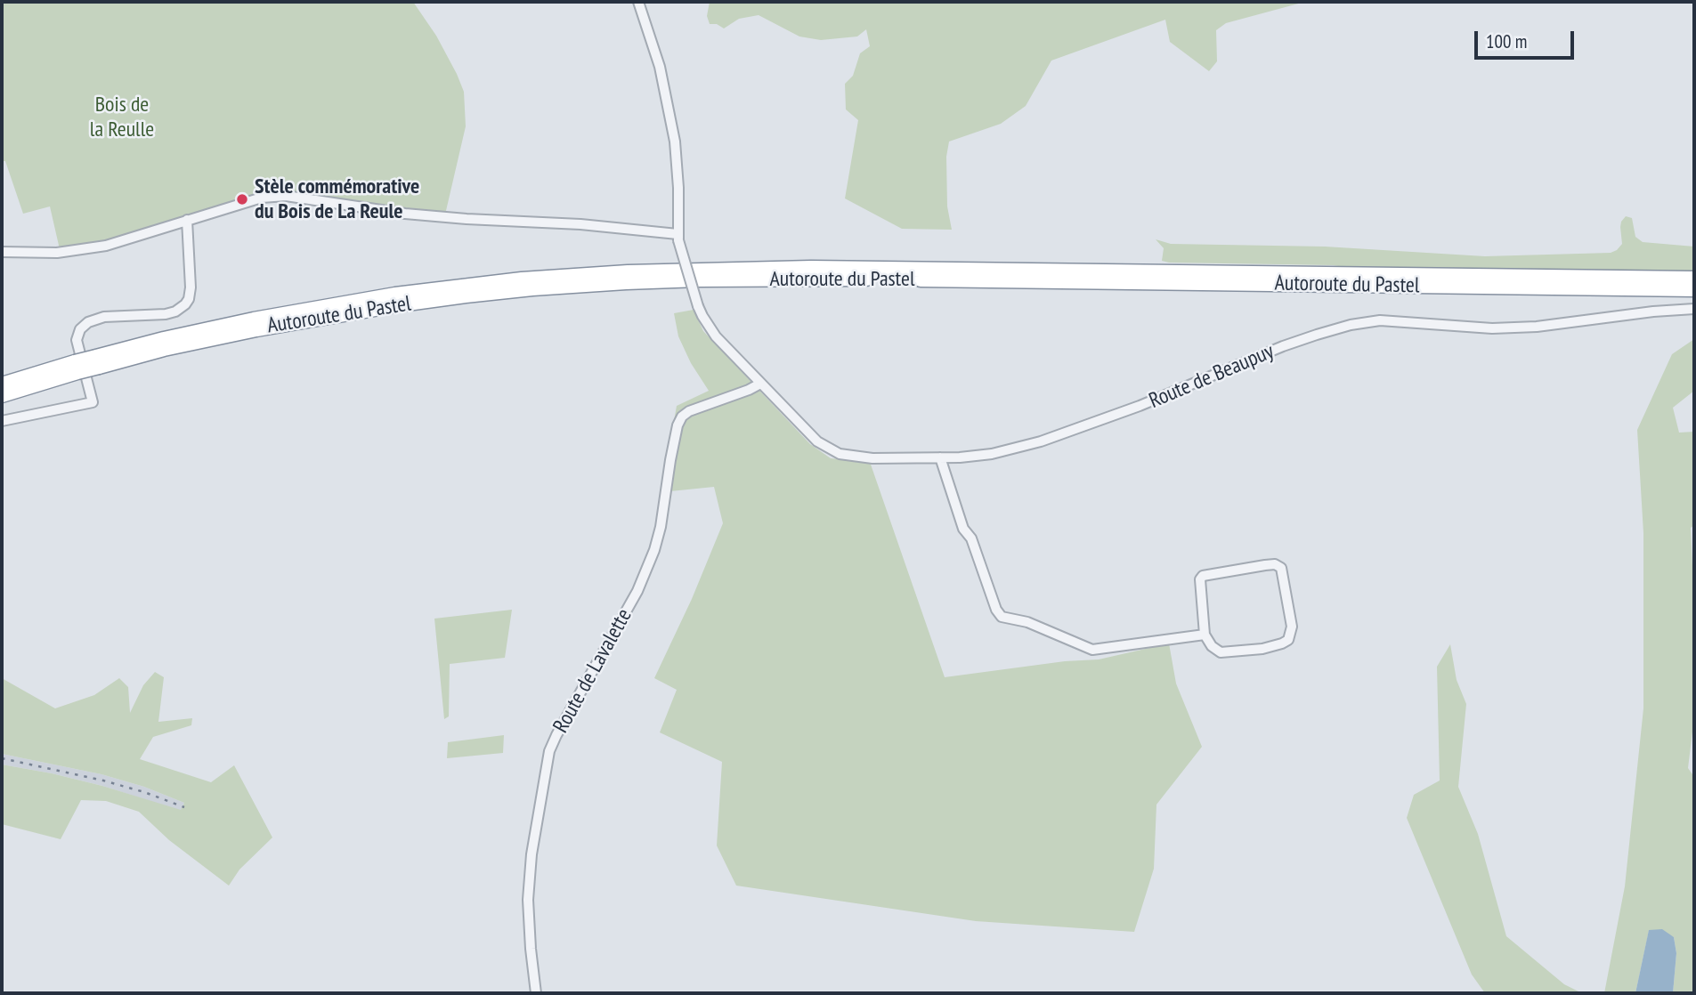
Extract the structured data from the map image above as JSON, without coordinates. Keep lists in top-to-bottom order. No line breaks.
{"streets":{"highway":["Autoroute du Pastel"],"street":["Route de Beaupuy","Route de Lavalette"]},"crossings":[["Route de Beaupuy","Route de Lavalette"]],"parks":["Bois de la Reulle"],"places":["Stèle commémorative du Bois de La Reule"],"scale_bar":"100 m"}
